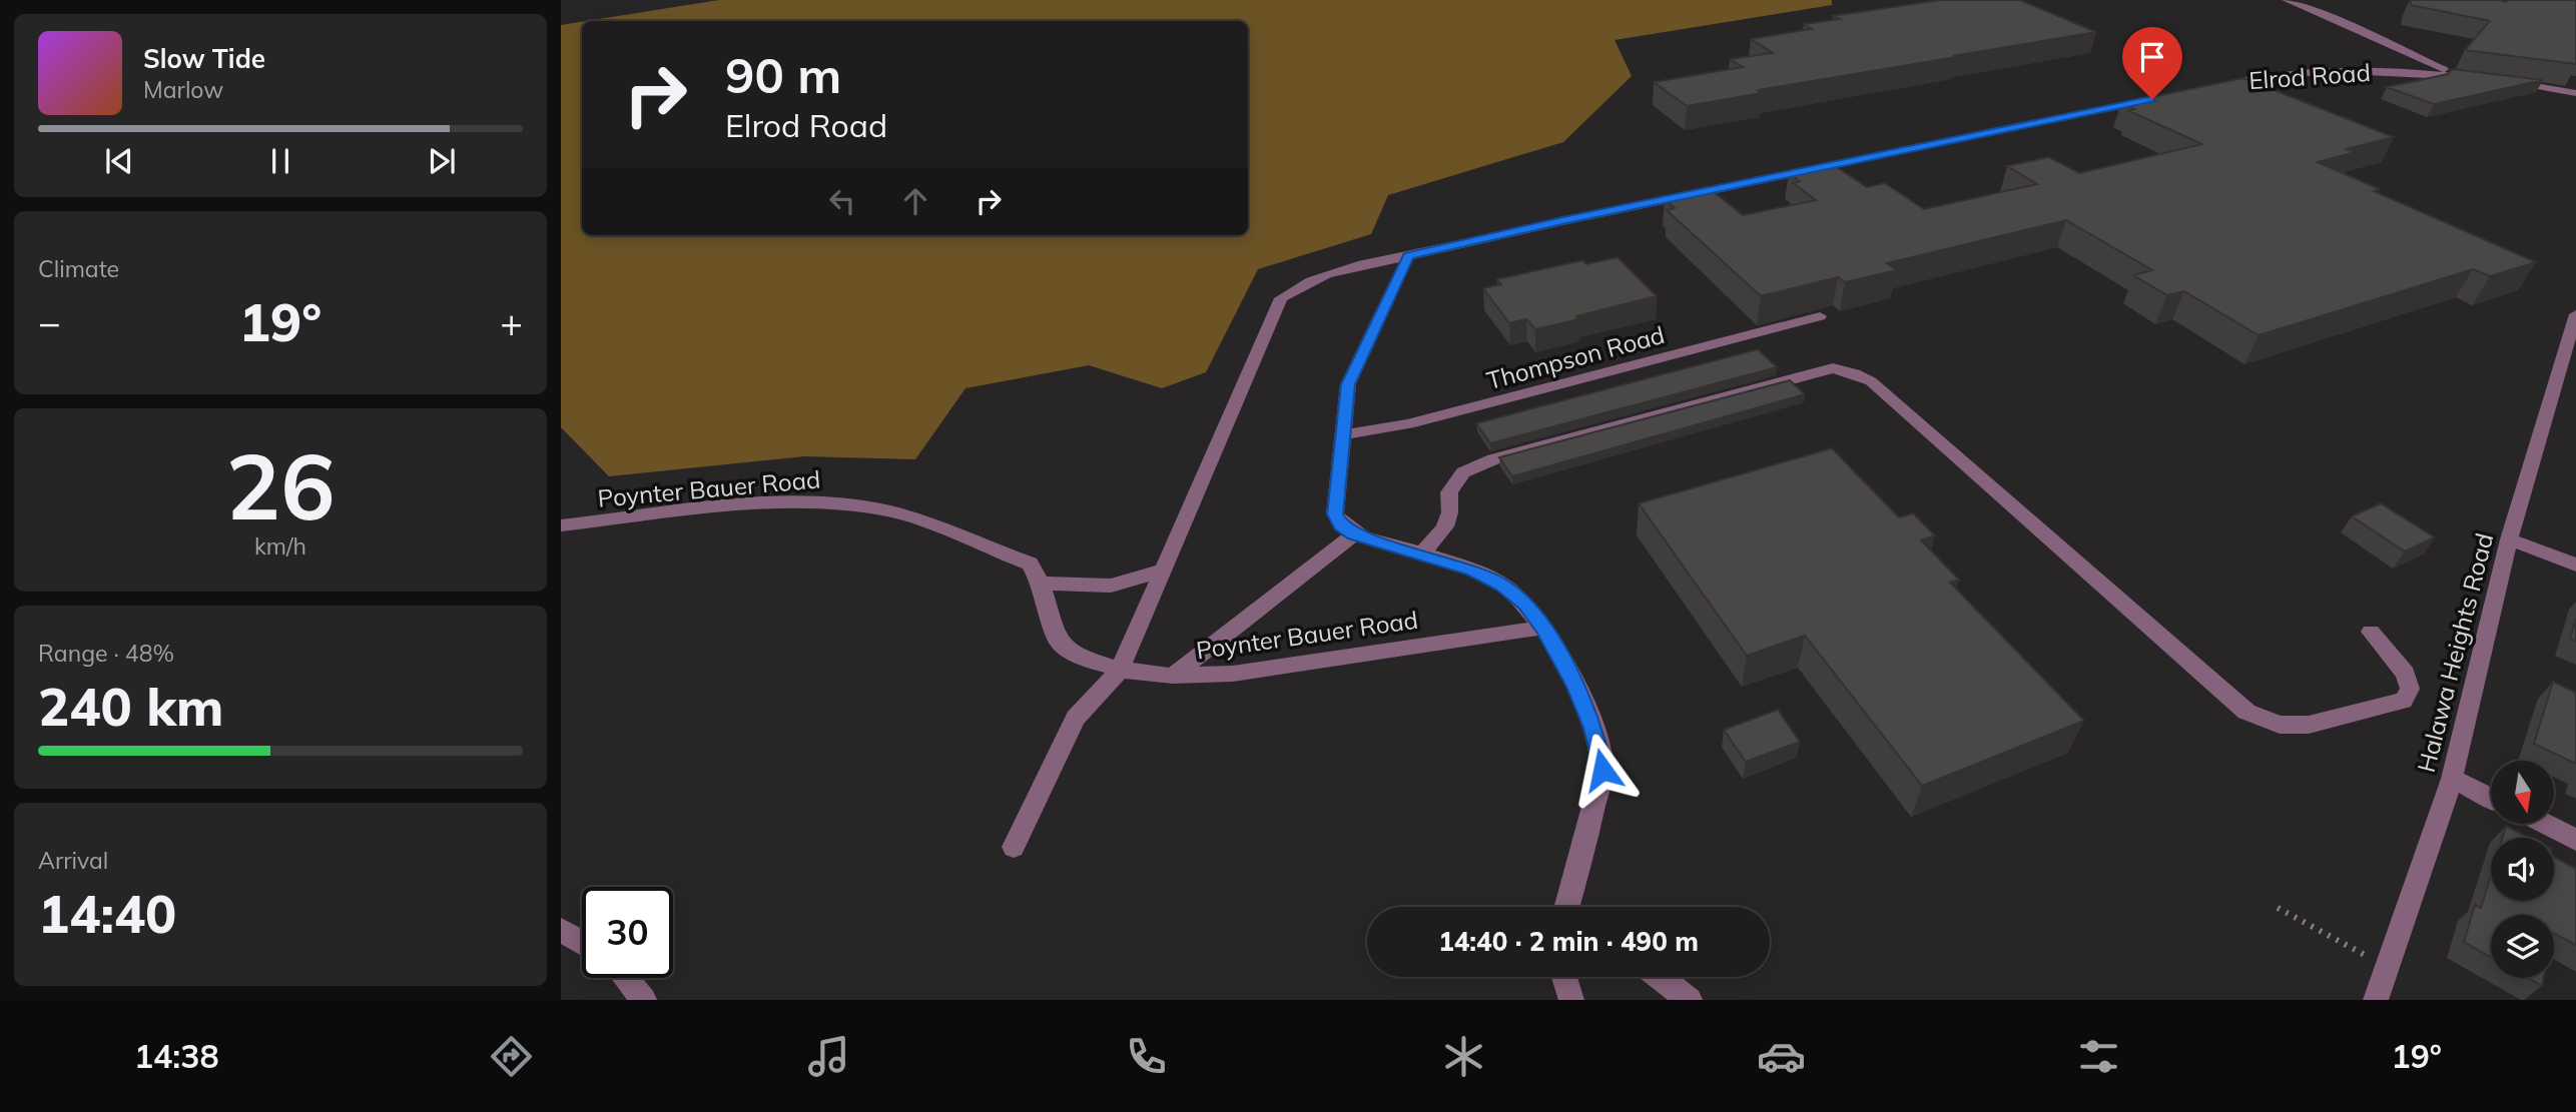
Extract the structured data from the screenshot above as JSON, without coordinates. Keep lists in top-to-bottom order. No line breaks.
{"streets":{"street":["Elrod Road","Thompson Road","Poynter Bauer Road","Halawa Heights Road"]},"north":"bottom","page":{"turn":["90 m","Elrod Road"],"song":["Slow Tide","Marlow"],"tile":["Climate",["26","km/h"],["Range · 48%","240 km"],["Arrival","14:40"]],"heat":["−","19°","+"],"limit":"30","trip":"14:40 · 2 min · 490 m","tabs":["14:38","19°"]}}
